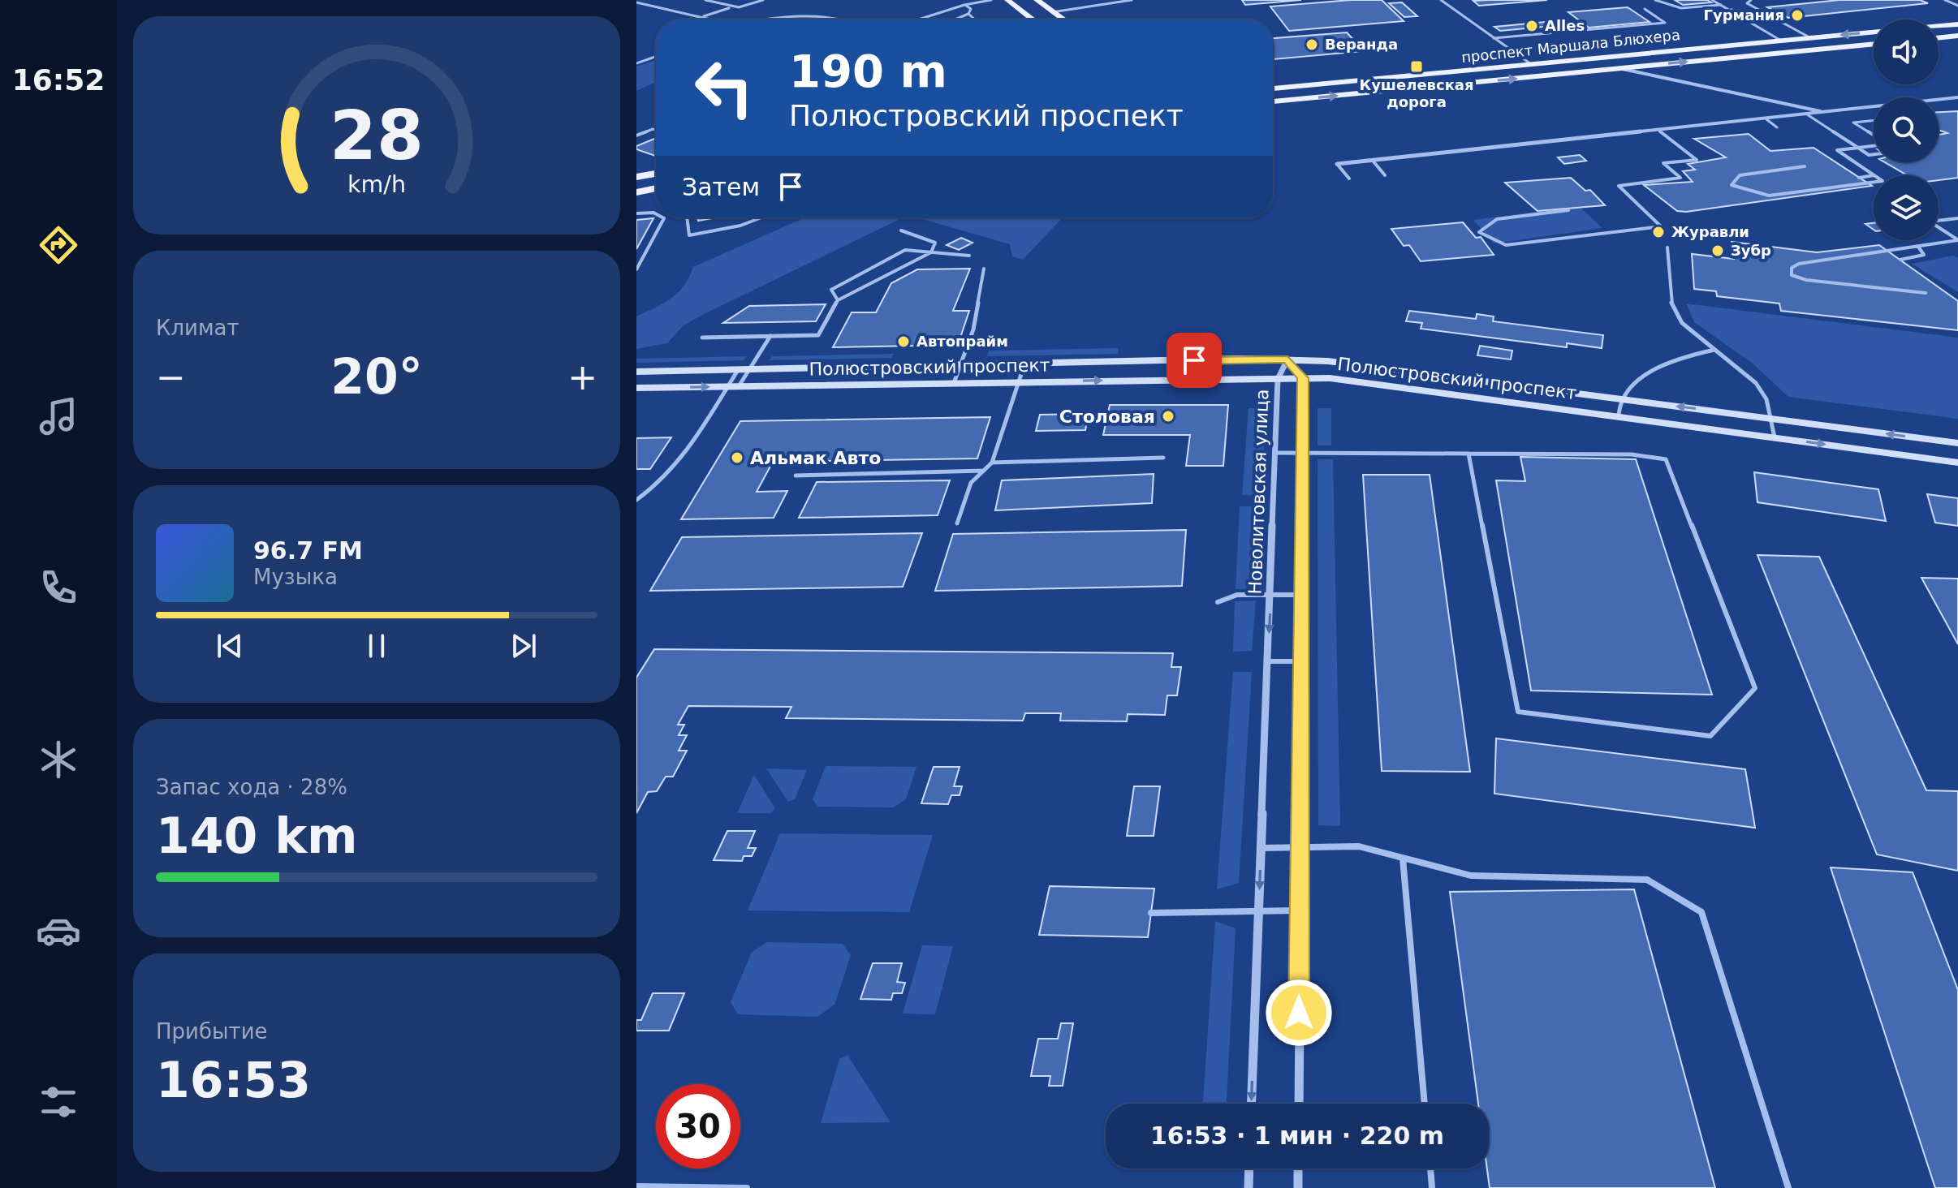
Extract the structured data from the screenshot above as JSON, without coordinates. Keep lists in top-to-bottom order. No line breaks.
{"streets":{"main road":["проспект Маршала Блюхера","Полюстровский проспект"],"street":["Новолитовская улица"]},"crossings":[["Полюстровский проспект","Новолитовская улица"]],"places":{"other":["Гурмания","Alles","Веранда","Журавли","Зубр","Автопрайм","Столовая","Альмак Авто"],"transit":["Кушелевская дорога"]},"page":{"tabs":"16:52","turn":["190 m","Полюстровский проспект"],"then":"Затем","tile":["Климат",["Запас хода · 28%","140 km"],["Прибытие","16:53"]],"heat":["−","20°","+"],"song":["96.7 FM","Музыка"],"limit":"30","trip":"16:53 · 1 мин · 220 m","gauge":["28","km/h"]}}
